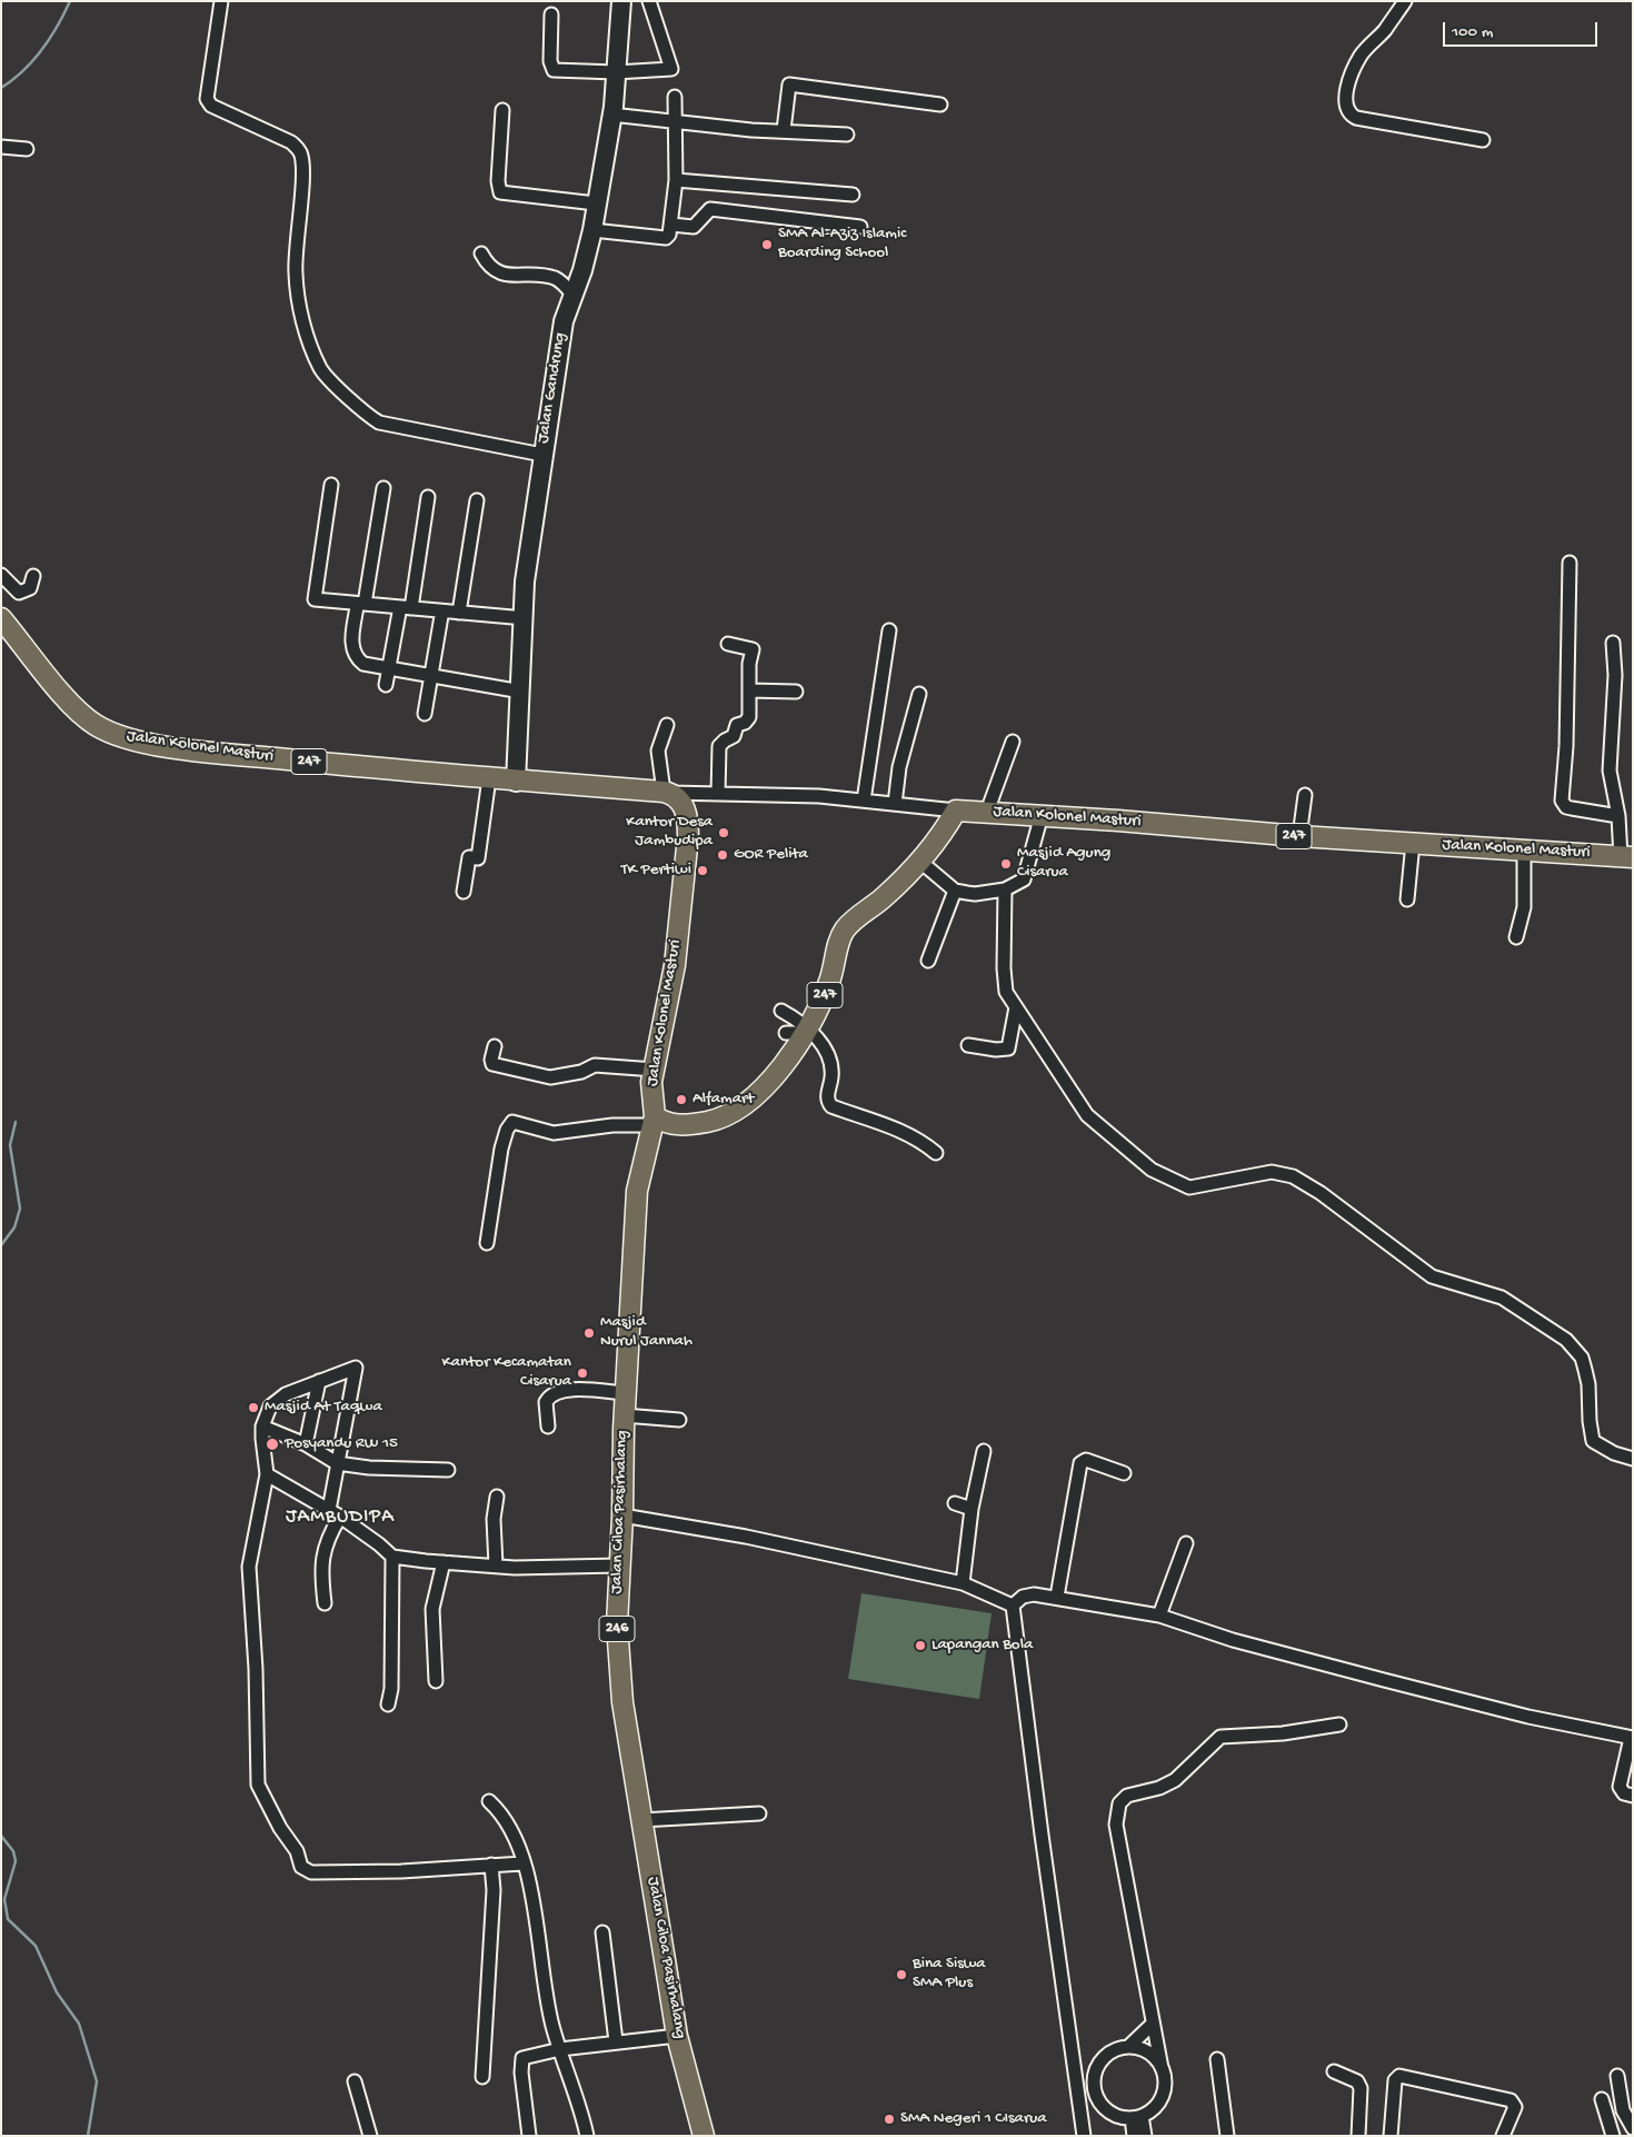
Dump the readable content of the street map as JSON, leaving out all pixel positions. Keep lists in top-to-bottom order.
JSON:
{
  "streets": {
    "main road": [
      "Jalan Kolonel Masturi",
      "247",
      "Jalan Ciloa Pasirhalang",
      "246"
    ],
    "street": ["Jalan Gandrung"]
  },
  "crossings": [
    ["Jalan Gandrung", "Jalan Kolonel Masturi"],
    ["Jalan Kolonel Masturi", "247"],
    ["Jalan Kolonel Masturi", "Jalan Ciloa Pasirhalang"],
    ["247", "Jalan Ciloa Pasirhalang"]
  ],
  "districts": ["JAMBUDIPA"],
  "places": [
    "SMA Al-Aziz Islamic Boarding School",
    "Kantor Desa Jambudipa",
    "GOR Pelita",
    "Masjid Agung Cisarua",
    "TK Pertiwi",
    "Alfamart",
    "Masjid Nurul Jannah",
    "Kantor Kecamatan Cisarua",
    "Masjid At Taqwa",
    "Posyandu RW 15",
    "Lapangan Bola",
    "Bina Siswa SMA Plus",
    "SMA Negeri 1 CIsarua"
  ],
  "scale_bar": "100 m"
}
